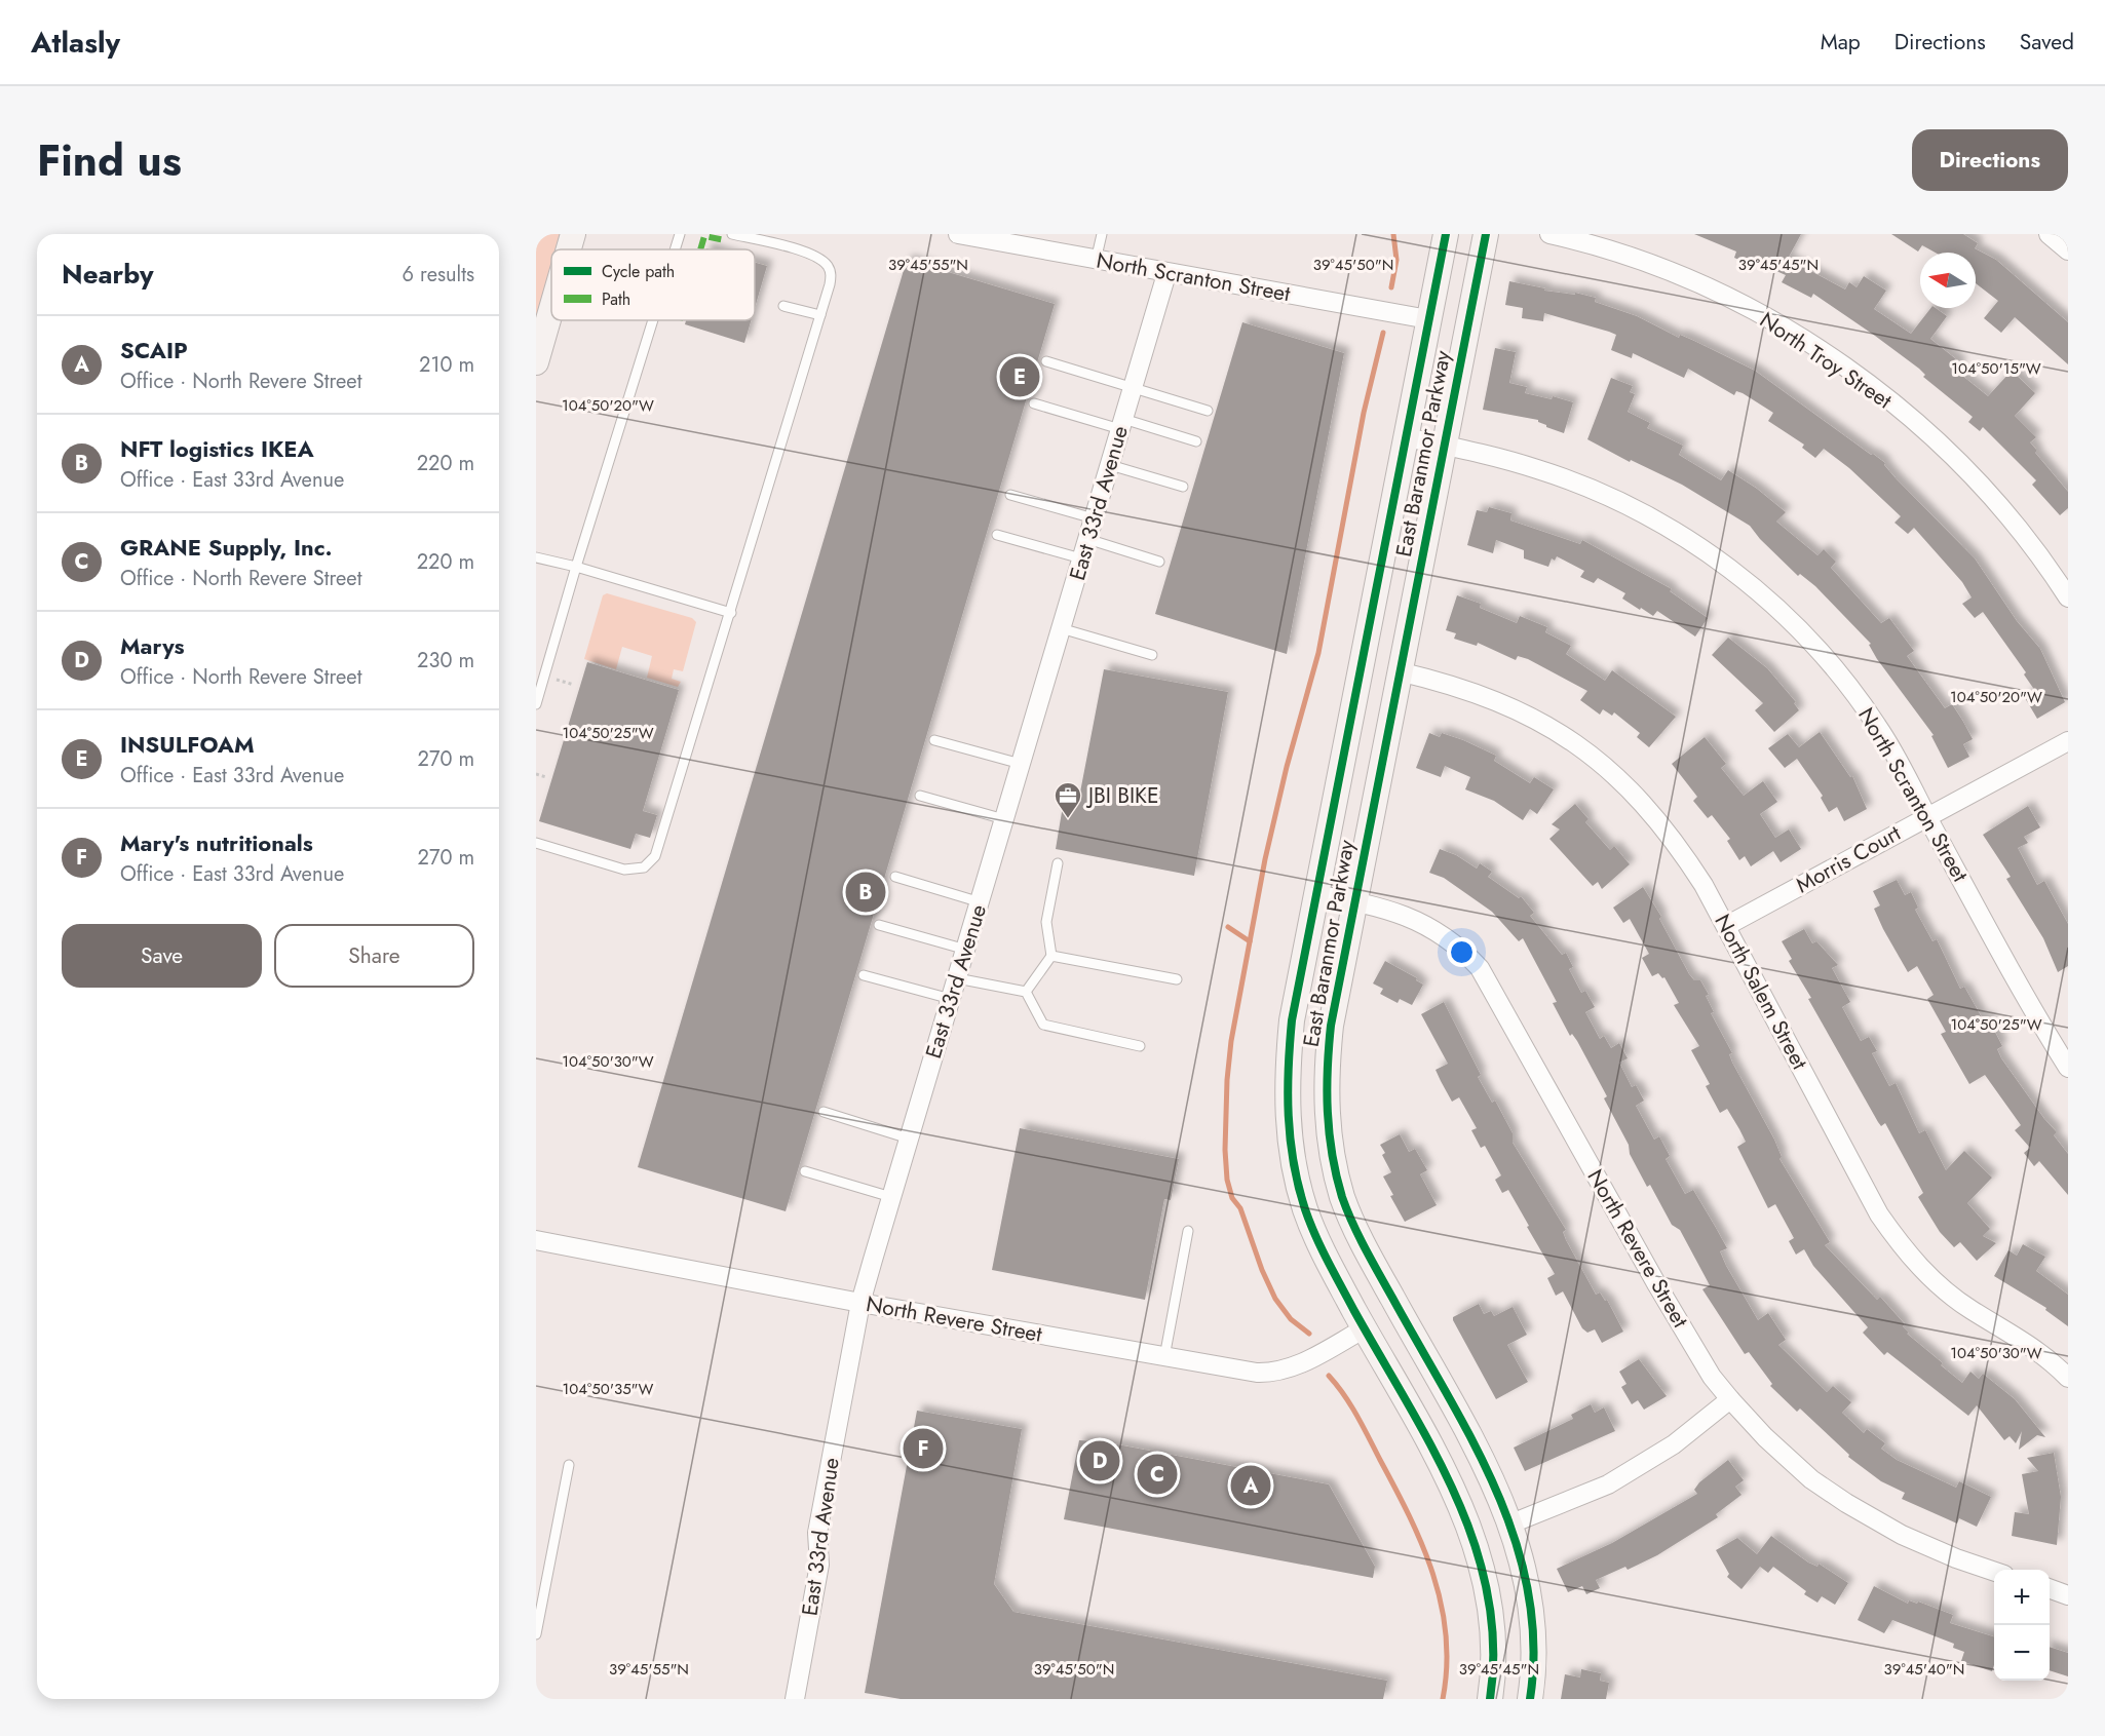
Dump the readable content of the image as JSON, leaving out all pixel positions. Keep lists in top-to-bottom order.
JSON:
{
  "streets": {
    "street": [
      "North Scranton Street",
      "North Troy Street",
      "East Baranmor Parkway",
      "East 33rd Avenue",
      "Morris Court",
      "North Salem Street",
      "North Revere Street"
    ]
  },
  "crossings": [
    ["North Scranton Street", "East Baranmor Parkway"],
    ["North Scranton Street", "East 33rd Avenue"],
    ["North Scranton Street", "Morris Court"],
    ["East Baranmor Parkway", "North Salem Street"],
    ["East Baranmor Parkway", "North Revere Street"],
    ["East 33rd Avenue", "North Revere Street"],
    ["Morris Court", "North Salem Street"]
  ],
  "places": {
    "office": ["JBI BIKE"]
  },
  "legend": ["Cycle path", "Path"],
  "north": "left",
  "page": {
    "header": "Atlasly",
    "nav": ["Map", "Directions", "Saved"],
    "title": "Find us",
    "buttons": [
      "Directions",
      ["Save", "Share"]
    ],
    "heading": ["Nearby", "6 results"],
    "list": [
      {
        "mark": "A",
        "name": "SCAIP",
        "note": "Office · North Revere Street",
        "value": "210 m"
      },
      {
        "mark": "B",
        "name": "NFT logistics IKEA",
        "note": "Office · East 33rd Avenue",
        "value": "220 m"
      },
      {
        "mark": "C",
        "name": "GRANE Supply, Inc.",
        "note": "Office · North Revere Street",
        "value": "220 m"
      },
      {
        "mark": "D",
        "name": "Marys",
        "note": "Office · North Revere Street",
        "value": "230 m"
      },
      {
        "mark": "E",
        "name": "INSULFOAM",
        "note": "Office · East 33rd Avenue",
        "value": "270 m"
      },
      {
        "mark": "F",
        "name": "Mary's nutritionals",
        "note": "Office · East 33rd Avenue",
        "value": "270 m"
      }
    ],
    "pins": [
      "E",
      "B",
      "F",
      "D",
      "C",
      "A"
    ],
    "map_buttons": ["+", "−"]
  },
  "coordinates": [
    "39°45'55\"N",
    "39°45'50\"N",
    "39°45'45\"N",
    "104°50'15\"W",
    "104°50'20\"W",
    "104°50'25\"W",
    "104°50'30\"W",
    "104°50'35\"W",
    "39°45'40\"N"
  ]
}
